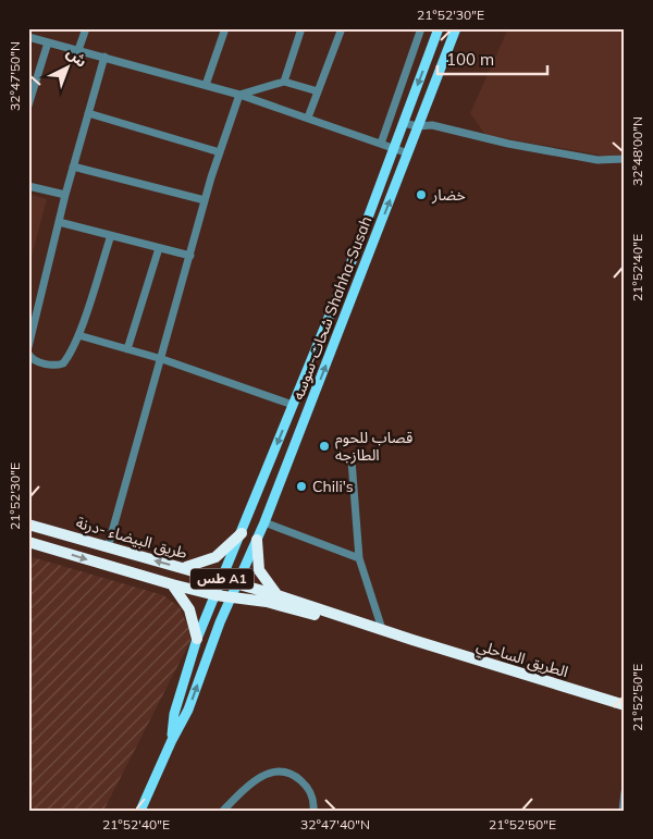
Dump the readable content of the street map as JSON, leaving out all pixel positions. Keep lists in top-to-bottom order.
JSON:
{
  "streets": {
    "highway": ["طريق البيضاء -درنة", "طس A1", "الطريق الساحلي"],
    "main road": ["شحات-سوسه Shahha-Susah"]
  },
  "crossings": [
    ["شحات-سوسه Shahha-Susah", "طريق البيضاء -درنة"],
    ["شحات-سوسه Shahha-Susah", "طس A1"],
    ["طريق البيضاء -درنة", "الطريق الساحلي"]
  ],
  "places": ["خضار", "قصاب للحوم الطازجه", "Chili's"],
  "scale_bar": "100 m",
  "north": "top right",
  "coordinates": [
    "21°52'30\"E",
    "32°47'50\"N",
    "32°48'00\"N",
    "21°52'40\"E",
    "21°52'50\"E",
    "32°47'40\"N"
  ]
}
